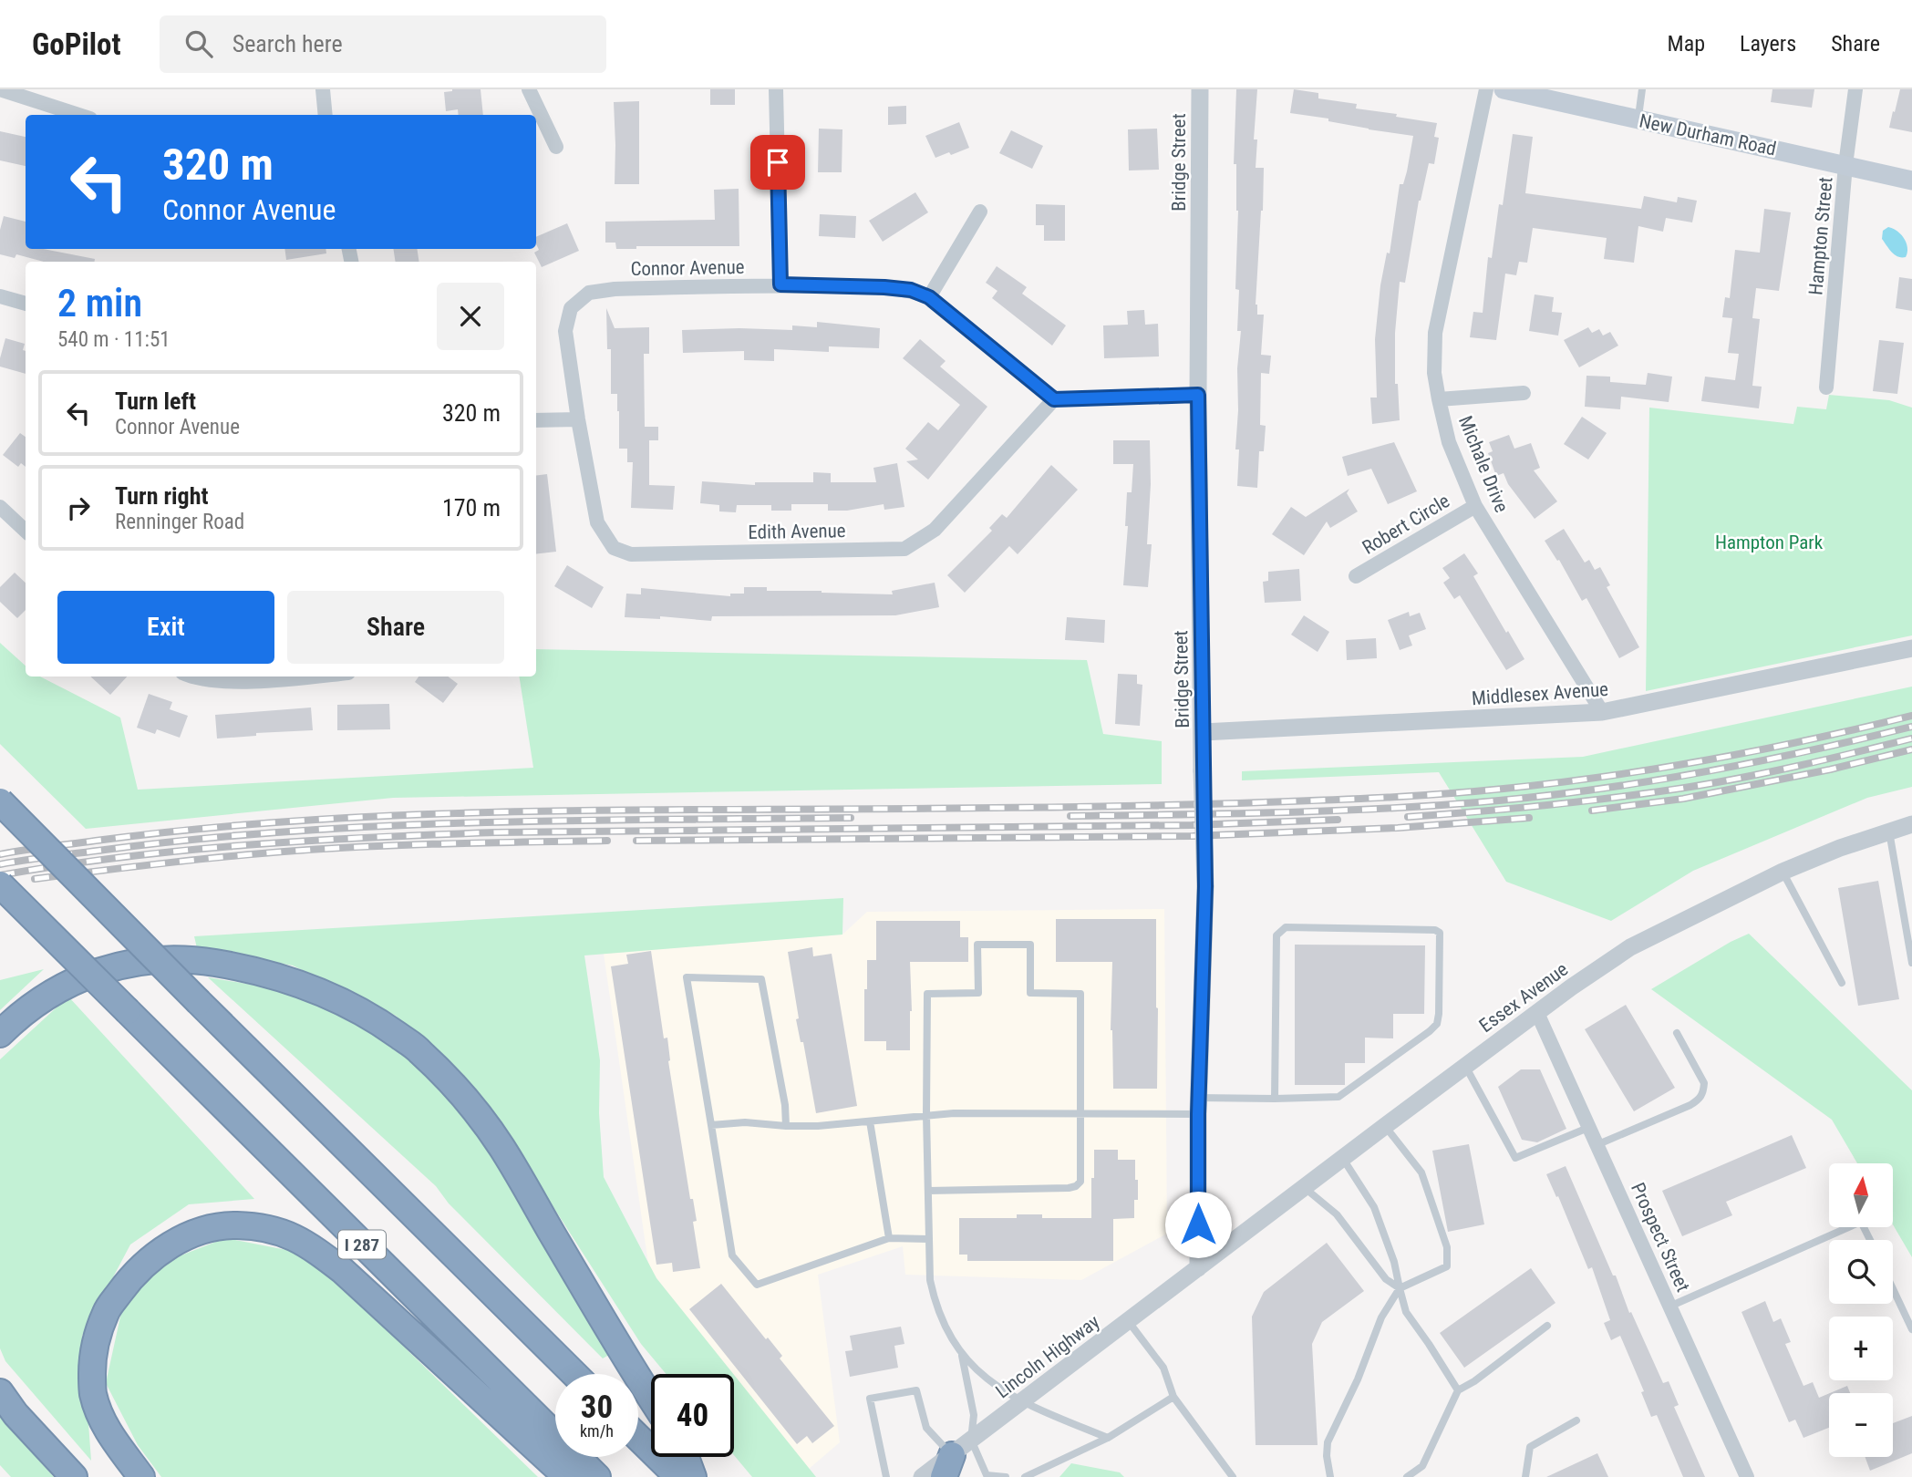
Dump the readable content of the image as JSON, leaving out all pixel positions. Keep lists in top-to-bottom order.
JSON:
{
  "streets": {
    "highway": ["I 287"],
    "main road": ["New Durham Road"],
    "street": [
      "Bridge Street",
      "Hampton Street",
      "Connor Avenue",
      "Michale Drive",
      "Robert Circle",
      "Edith Avenue",
      "Middlesex Avenue",
      "Essex Avenue",
      "Prospect Street",
      "Lincoln Highway"
    ]
  },
  "crossings": [
    ["New Durham Road", "Hampton Street"],
    ["Bridge Street", "Middlesex Avenue"],
    ["Bridge Street", "Essex Avenue"],
    ["Bridge Street", "Lincoln Highway"],
    ["Connor Avenue", "Edith Avenue"],
    ["Michale Drive", "Robert Circle"],
    ["Michale Drive", "Middlesex Avenue"],
    ["Essex Avenue", "Prospect Street"],
    ["Essex Avenue", "Lincoln Highway"]
  ],
  "parks": ["Hampton Park"],
  "north": "top",
  "page": {
    "header": "GoPilot",
    "search": "Search here",
    "nav": ["Map", "Layers", "Share"],
    "turn": ["320 m", "Connor Avenue"],
    "heading": ["2 min", "540 m · 11:51"],
    "list": [
      {
        "name": "Turn left",
        "note": "Connor Avenue",
        "value": "320 m"
      },
      {
        "name": "Turn right",
        "note": "Renninger Road",
        "value": "170 m"
      }
    ],
    "buttons": ["Exit", "Share"],
    "map_buttons": ["+", "−"],
    "speed": "30 km/h",
    "limit": "40"
  }
}
